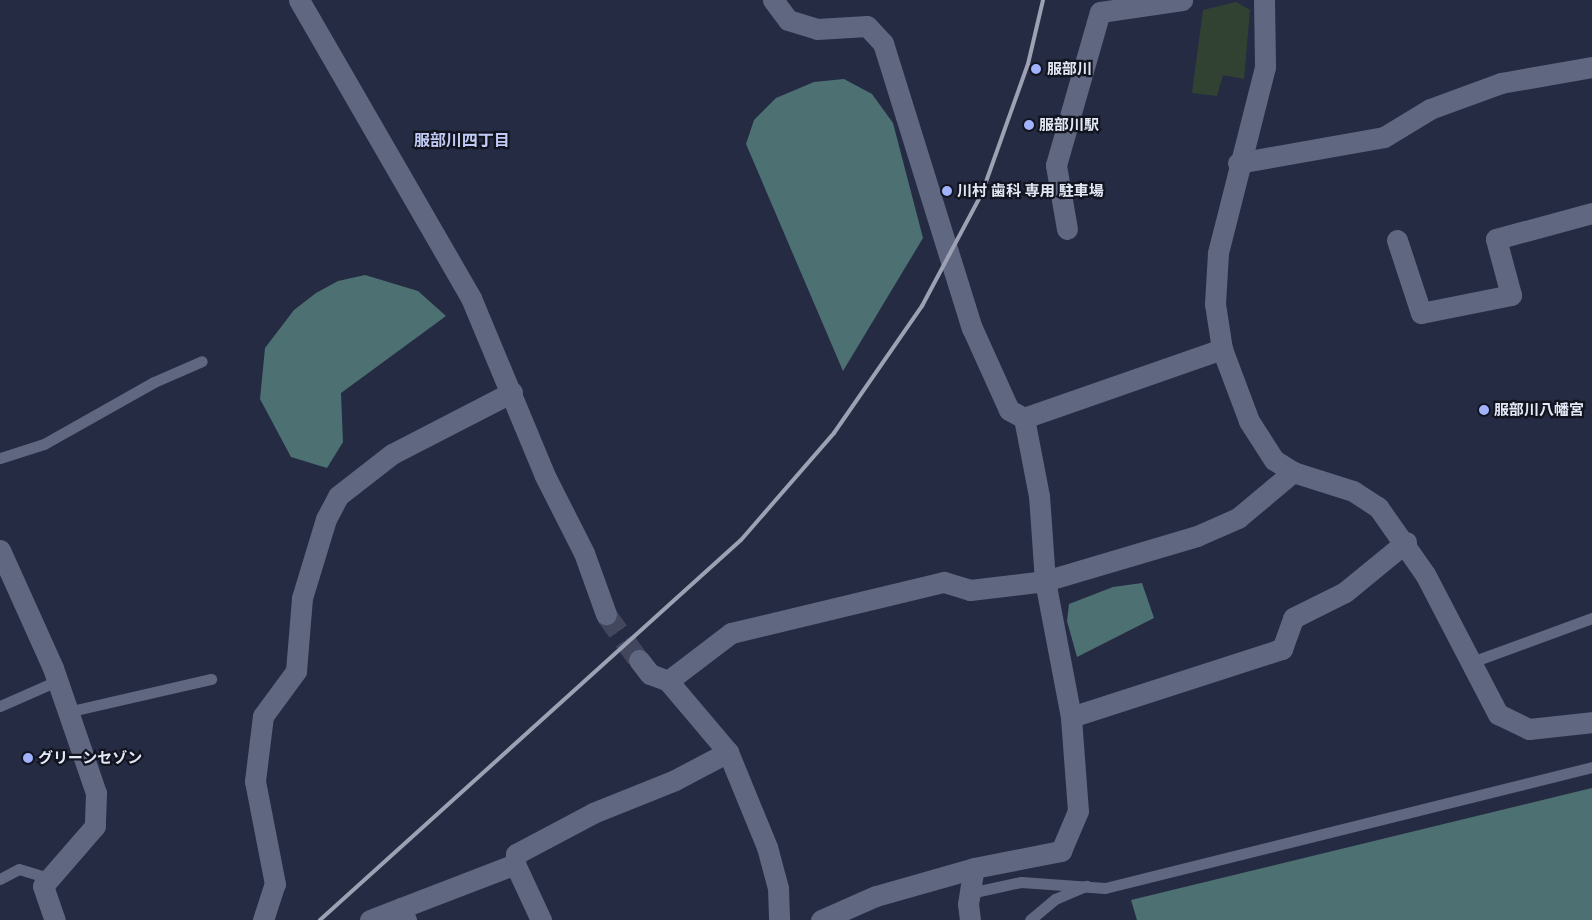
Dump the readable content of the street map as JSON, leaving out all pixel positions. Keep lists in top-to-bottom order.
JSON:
{
  "districts": ["服部川四丁目"],
  "places": [
    "服部川",
    "服部川駅",
    "川村 歯科 専用 駐車場",
    "服部川八幡宮",
    "グリーンセゾン"
  ]
}
